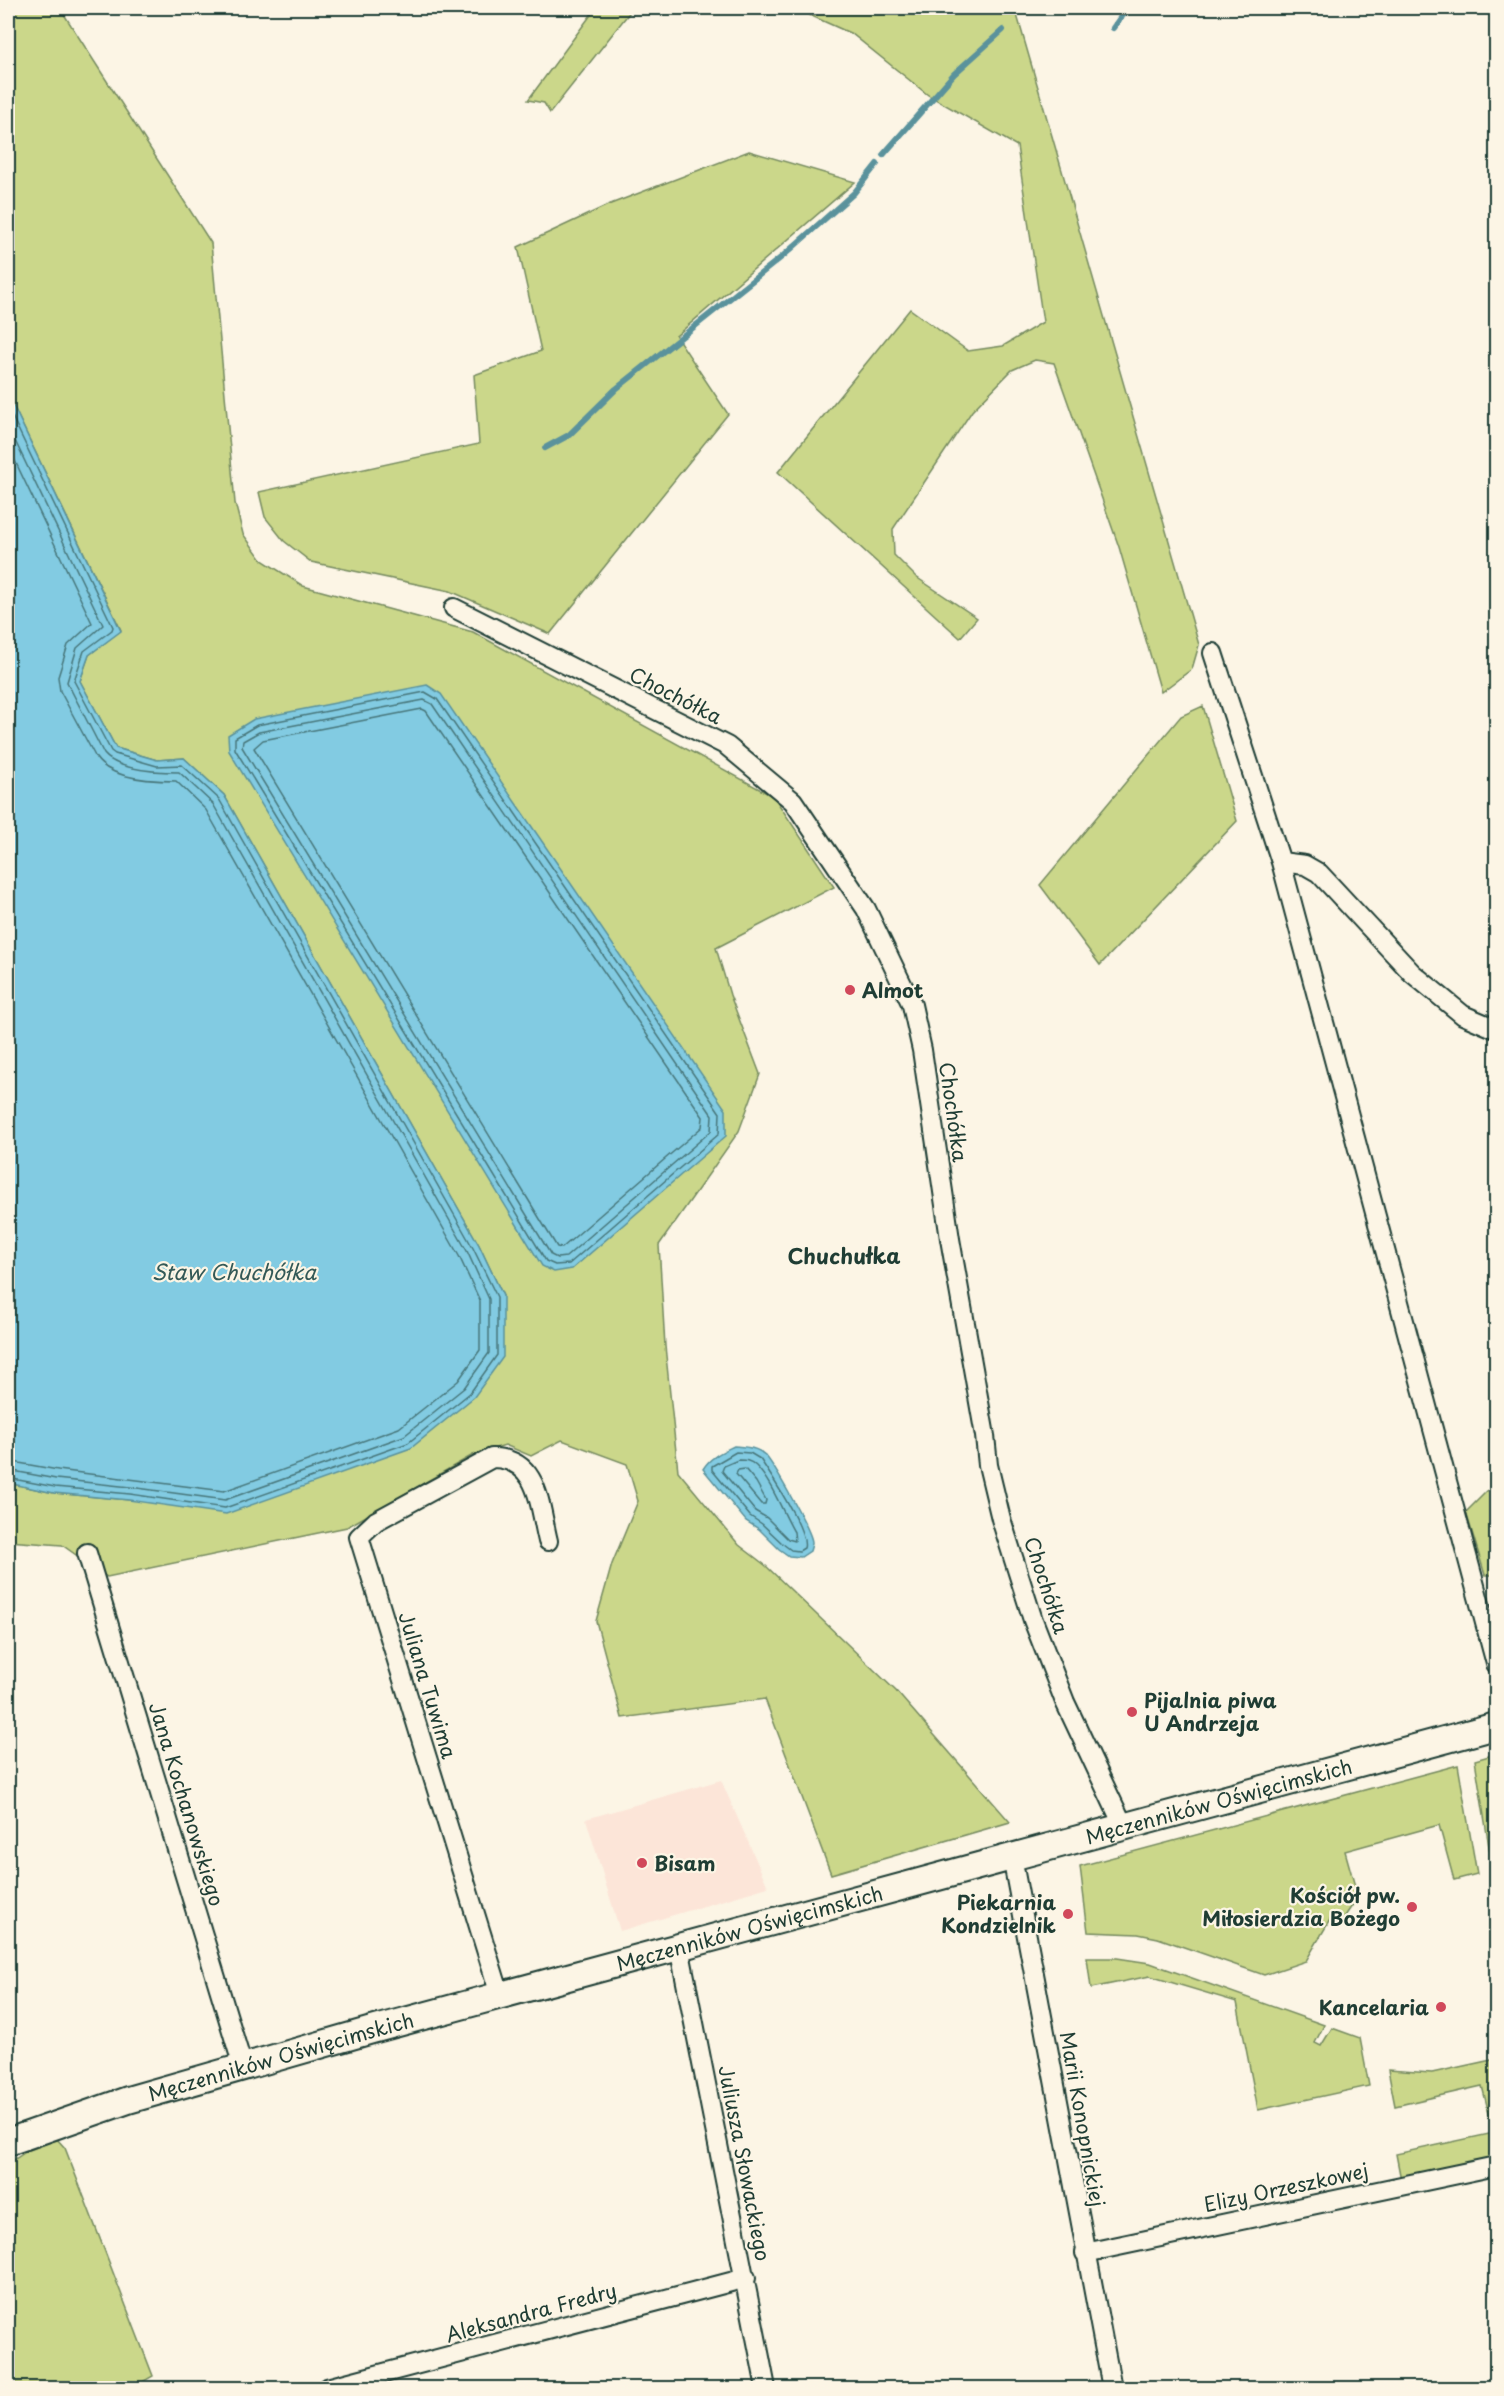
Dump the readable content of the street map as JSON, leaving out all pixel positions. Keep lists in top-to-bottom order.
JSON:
{
  "streets": {
    "main road": ["Męczenników Oświęcimskich"],
    "street": [
      "Chochółka",
      "Juliana Tuwima",
      "Jana Kochanowskiego",
      "Marii Konopnickiej",
      "Juliusza Słowackiego",
      "Elizy Orzeszkowej",
      "Aleksandra Fredry"
    ]
  },
  "crossings": [
    ["Chochółka", "Męczenników Oświęcimskich"],
    ["Juliana Tuwima", "Męczenników Oświęcimskich"],
    ["Męczenników Oświęcimskich", "Jana Kochanowskiego"],
    ["Męczenników Oświęcimskich", "Marii Konopnickiej"],
    ["Męczenników Oświęcimskich", "Juliusza Słowackiego"],
    ["Marii Konopnickiej", "Elizy Orzeszkowej"],
    ["Juliusza Słowackiego", "Aleksandra Fredry"]
  ],
  "districts": ["Chuchułka"],
  "water": ["Staw Chuchółka"],
  "places": [
    "Almot",
    "Pijalnia piwa U Andrzeja",
    "Bisam",
    "Kościół pw. Miłosierdzia Bożego",
    "Piekarnia Kondzielnik",
    "Kancelaria"
  ]
}
